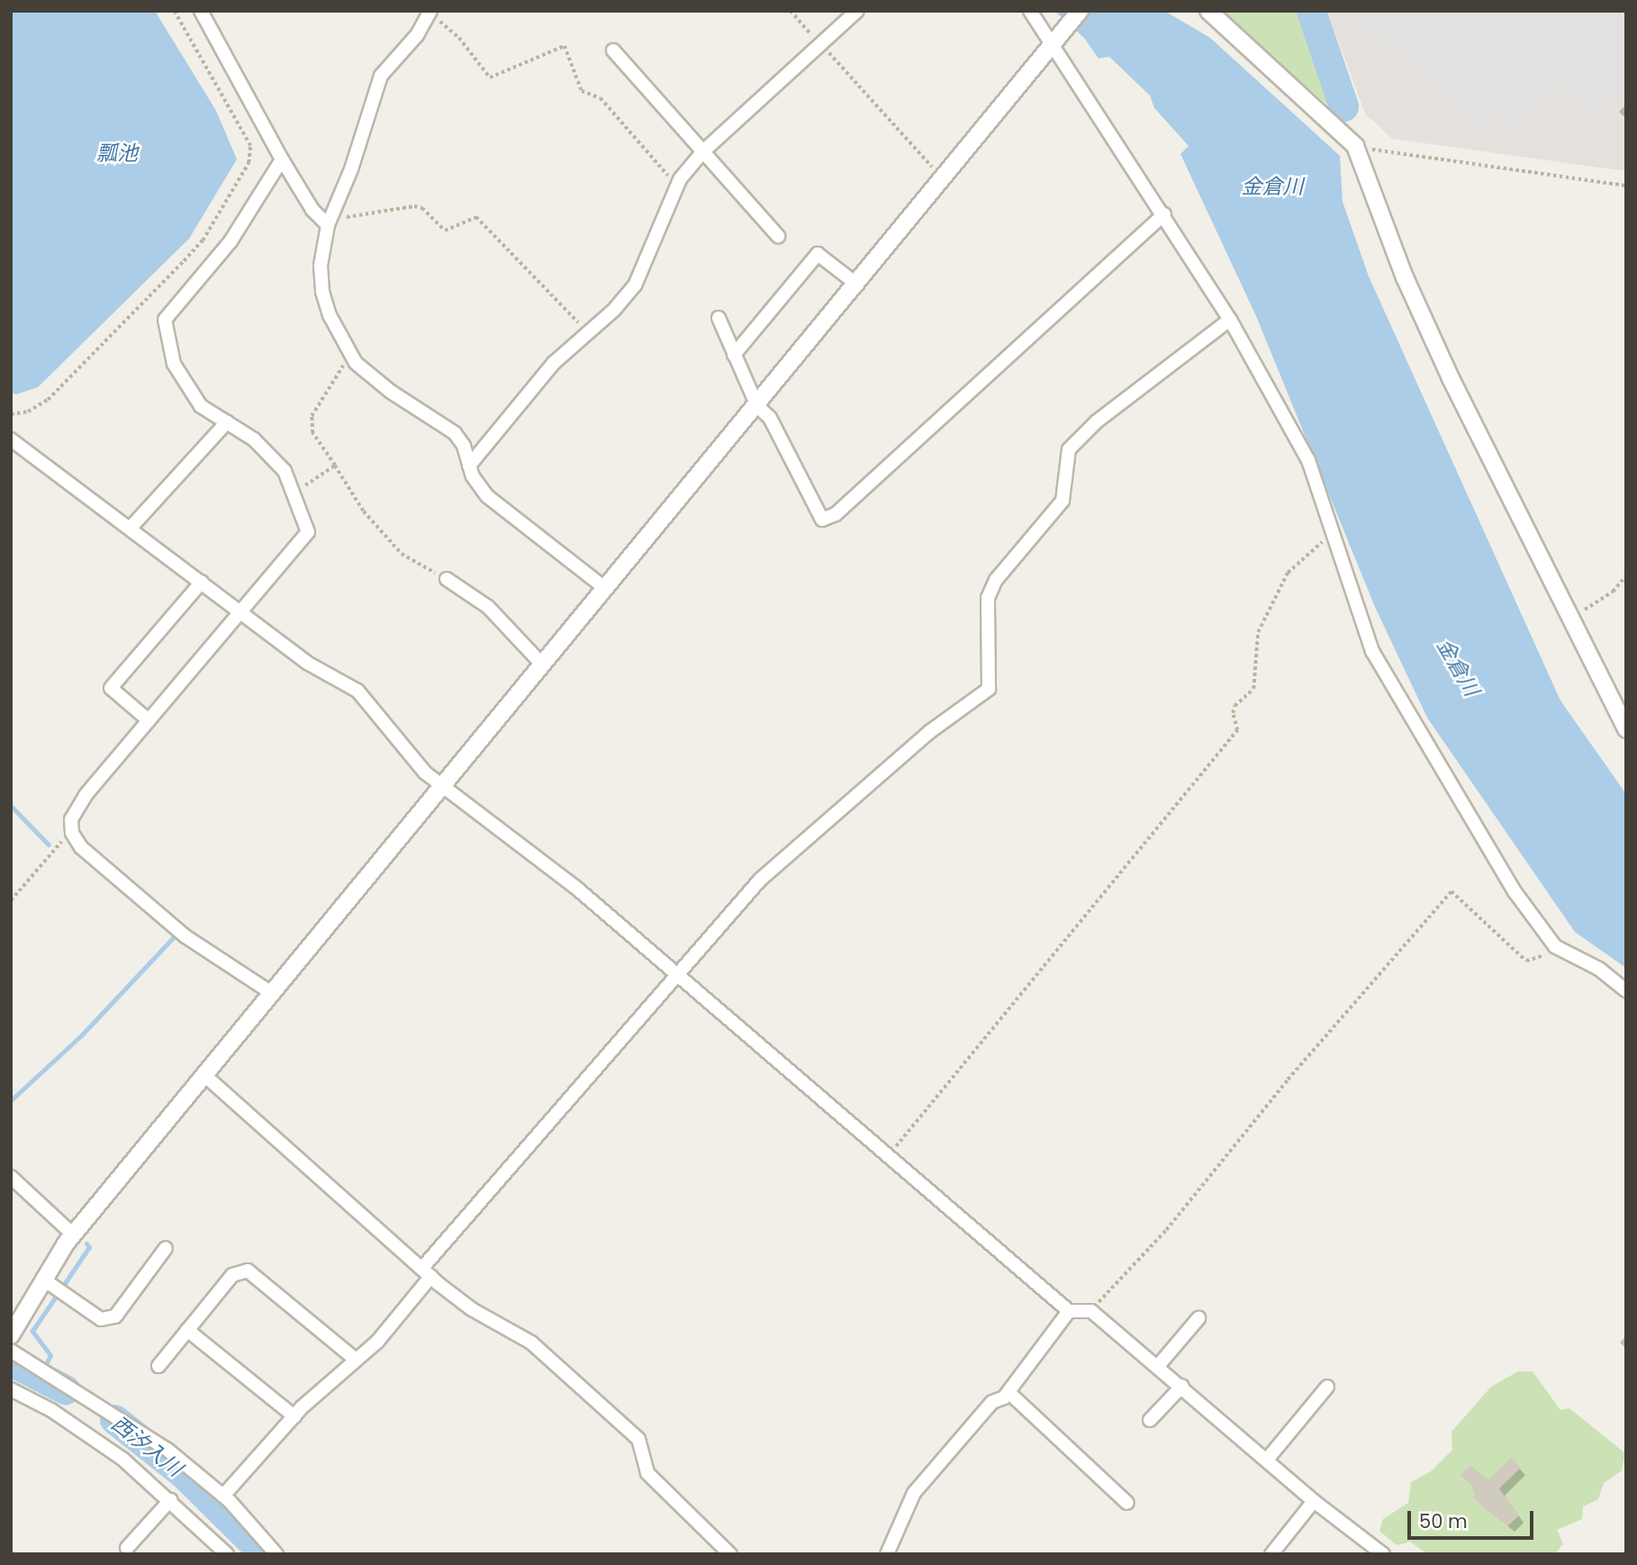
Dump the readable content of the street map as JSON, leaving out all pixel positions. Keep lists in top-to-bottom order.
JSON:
{
  "water": ["瓢池", "金倉川", "西汐入川"],
  "scale_bar": "50 m"
}
